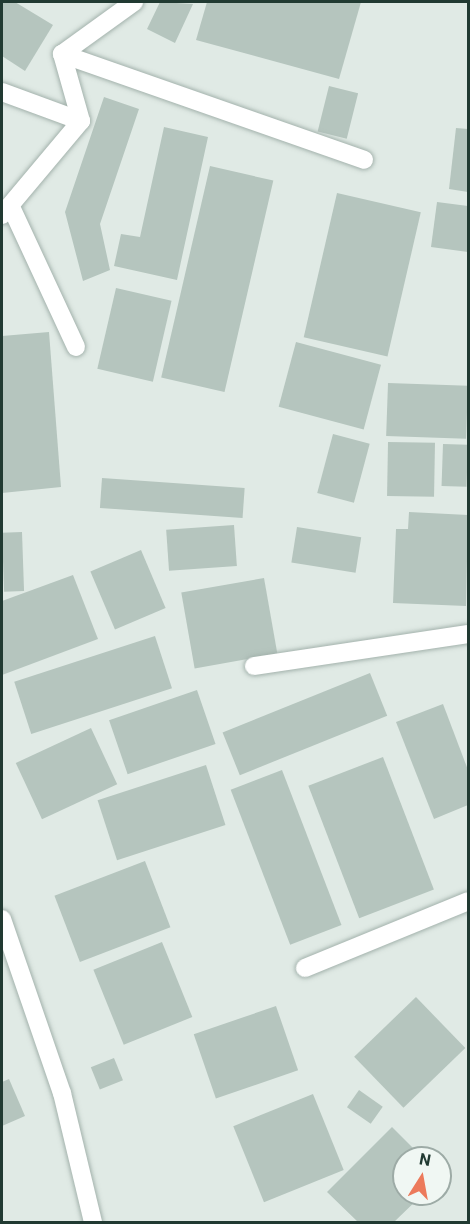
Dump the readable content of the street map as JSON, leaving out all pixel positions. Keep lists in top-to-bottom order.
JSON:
{
  "north": "top"
}
